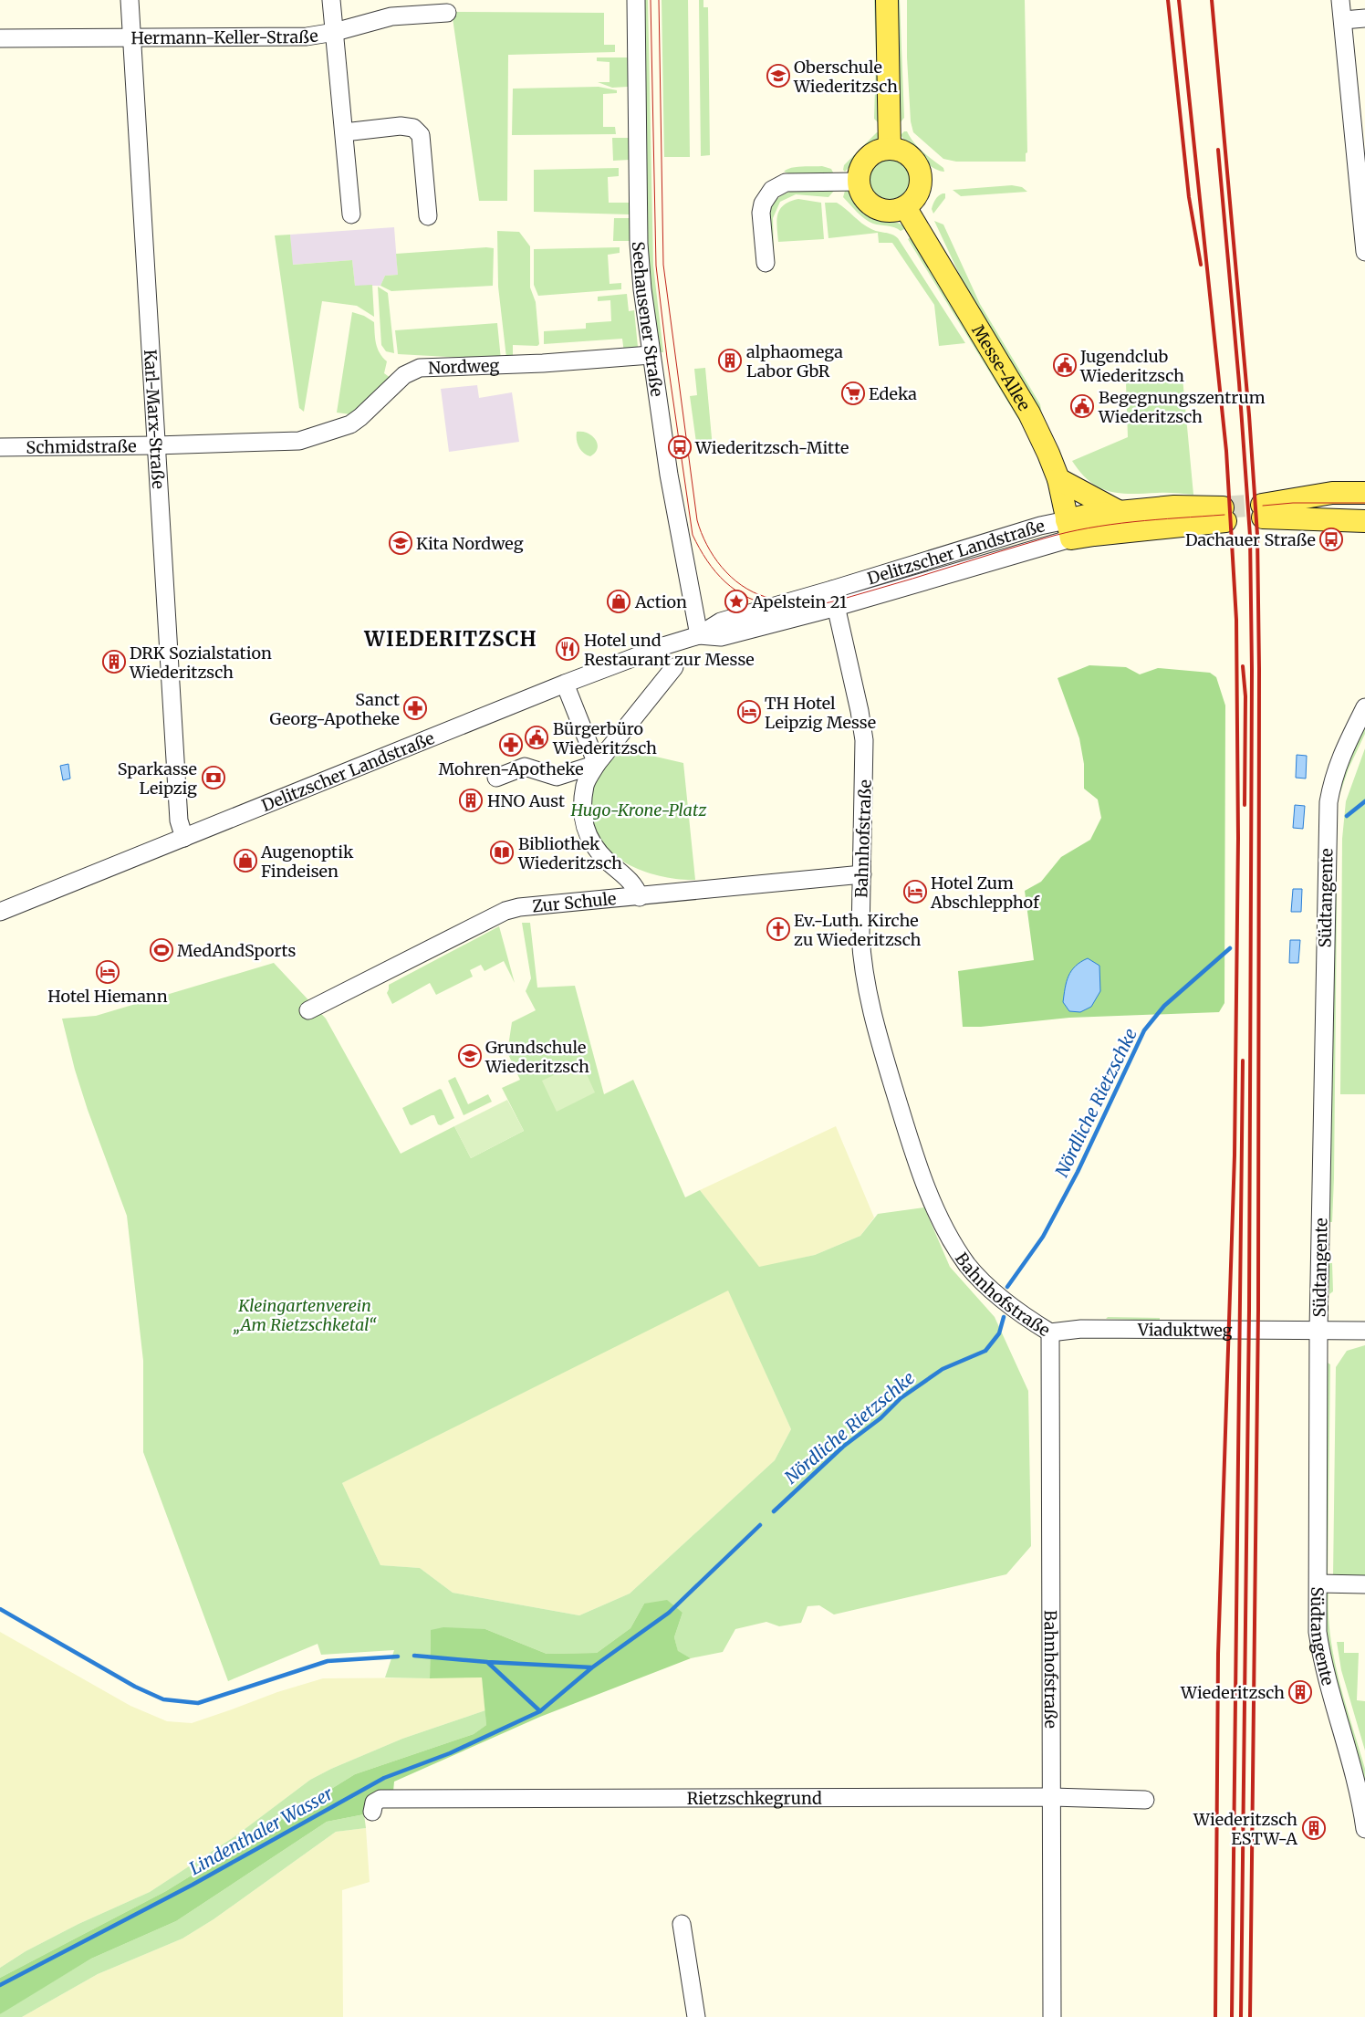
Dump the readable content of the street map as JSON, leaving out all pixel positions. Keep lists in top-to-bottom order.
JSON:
{
  "streets": {
    "main road": ["Messe-Allee", "Delitzscher Landstraße"],
    "street": [
      "Hermann-Keller-Straße",
      "Seehausener Straße",
      "Nordweg",
      "Karl-Marx-Straße",
      "Schmidstraße",
      "Bahnhofstraße",
      "Südtangente",
      "Zur Schule",
      "Viaduktweg",
      "Rietzschkegrund"
    ]
  },
  "crossings": [
    ["Hermann-Keller-Straße", "Karl-Marx-Straße"],
    ["Seehausener Straße", "Nordweg"],
    ["Seehausener Straße", "Delitzscher Landstraße"],
    ["Nordweg", "Schmidstraße"],
    ["Messe-Allee", "Delitzscher Landstraße"],
    ["Karl-Marx-Straße", "Schmidstraße"],
    ["Karl-Marx-Straße", "Delitzscher Landstraße"],
    ["Delitzscher Landstraße", "Bahnhofstraße"],
    ["Bahnhofstraße", "Zur Schule"],
    ["Bahnhofstraße", "Viaduktweg"],
    ["Bahnhofstraße", "Rietzschkegrund"],
    ["Südtangente", "Viaduktweg"]
  ],
  "districts": ["WIEDERITZSCH"],
  "water": ["Nördliche Rietzschke", "Lindenthaler Wasser"],
  "parks": ["Hugo-Krone-Platz", "Kleingartenverein „Am Rietzschketal“"],
  "places": {
    "school or university": ["Oberschule Wiederitzsch", "Kita Nordweg", "Grundschule Wiederitzsch"],
    "building": [
      "alphaomega Labor GbR",
      "DRK Sozialstation Wiederitzsch",
      "HNO Aust",
      "Wiederitzsch",
      "Wiederitzsch ESTW-A"
    ],
    "public building": ["Jugendclub Wiederitzsch", "Begegnungszentrum Wiederitzsch", "Bürgerbüro Wiederitzsch"],
    "supermarket": ["Edeka"],
    "bus stop": ["Wiederitzsch-Mitte", "Dachauer Straße"],
    "shop": ["Action", "Augenoptik Findeisen"],
    "place": ["Apelstein 21"],
    "restaurant": ["Hotel und Restaurant zur Messe"],
    "pharmacy": ["Sanct Georg-Apotheke", "Mohren-Apotheke"],
    "hotel": ["TH Hotel Leipzig Messe", "Hotel Zum Abschlepphof", "Hotel Hiemann"],
    "bank": ["Sparkasse Leipzig"],
    "library": ["Bibliothek Wiederitzsch"],
    "church": ["Ev.-Luth. Kirche zu Wiederitzsch"],
    "sports": ["MedAndSports"]
  }
}
